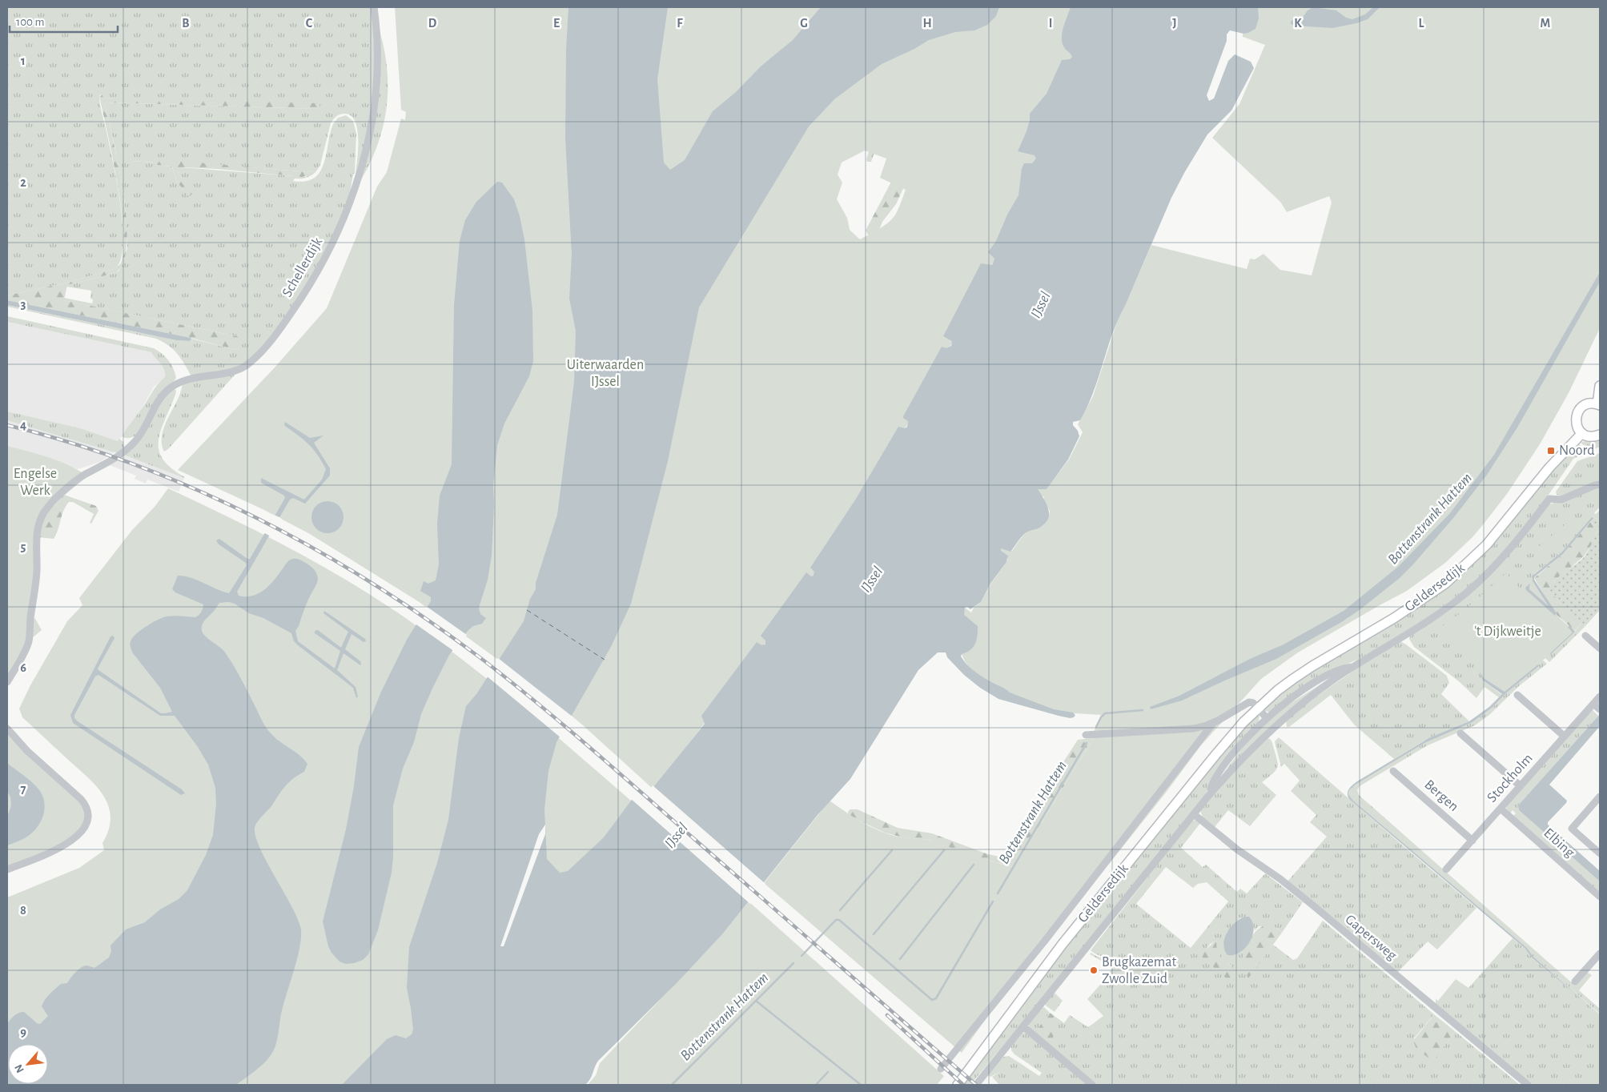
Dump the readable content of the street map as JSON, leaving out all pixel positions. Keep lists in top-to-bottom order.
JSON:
{
  "streets": {
    "main road": ["Geldersedijk"],
    "street": [
      "Schellerdijk",
      "Stockholm",
      "Bergen",
      "Elbing",
      "Gapersweg"
    ]
  },
  "crossings": [
    ["Geldersedijk", "Gapersweg"],
    ["Stockholm", "Bergen"],
    ["Stockholm", "Elbing"]
  ],
  "water": ["IJssel", "Bottenstrank Hattem"],
  "parks": ["Uiterwaarden IJssel", "Engelse Werk", "'t Dijkweitje"],
  "places": {
    "transit": ["Noord"],
    "other": ["Brugkazemat Zwolle Zuid"]
  },
  "scale_bar": "100 m",
  "north": "bottom left",
  "grid": {
    "columns": [
      "B",
      "C",
      "D",
      "E",
      "F",
      "G",
      "H",
      "I",
      "J",
      "K",
      "L",
      "M"
    ],
    "rows": [
      "1",
      "2",
      "3",
      "4",
      "5",
      "6",
      "7",
      "8",
      "9"
    ]
  }
}
